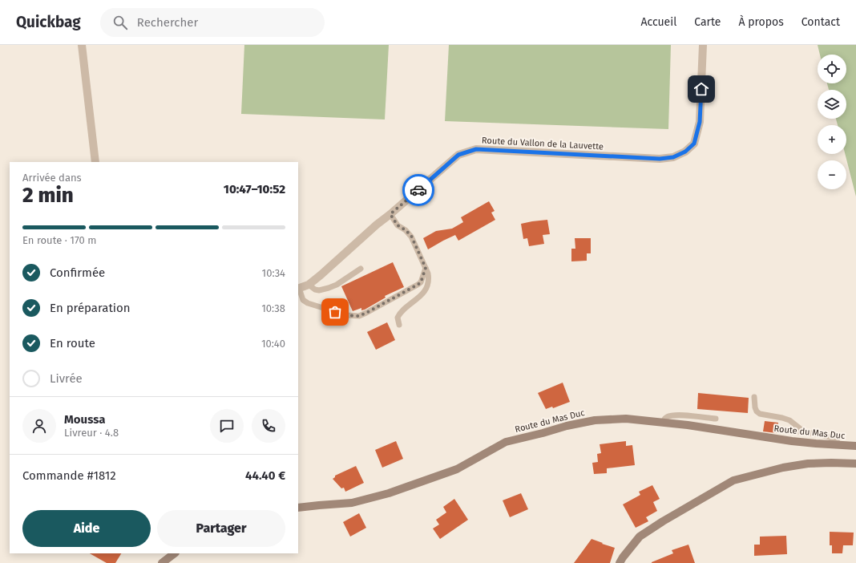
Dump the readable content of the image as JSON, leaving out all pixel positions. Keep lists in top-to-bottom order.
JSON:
{
  "streets": {
    "street": ["Route du Vallon de la Lauvette", "Route du Mas Duc"]
  },
  "page": {
    "header": "Quickbag",
    "search": "Rechercher",
    "nav": [
      "Accueil",
      "Carte",
      "À propos",
      "Contact"
    ],
    "map_buttons": ["+", "−"],
    "heading": ["2 min", "Arrivée dans", "10:47–10:52"],
    "panel": [
      "Moussa",
      "Livreur · 4.8",
      "Commande #1812",
      "44.40 €"
    ],
    "bar": "En route · 170 m",
    "list": [
      ["Confirmée", "10:34"],
      ["En préparation", "10:38"],
      ["En route", "10:40"],
      "Livrée"
    ],
    "buttons": ["Aide", "Partager"]
  }
}
